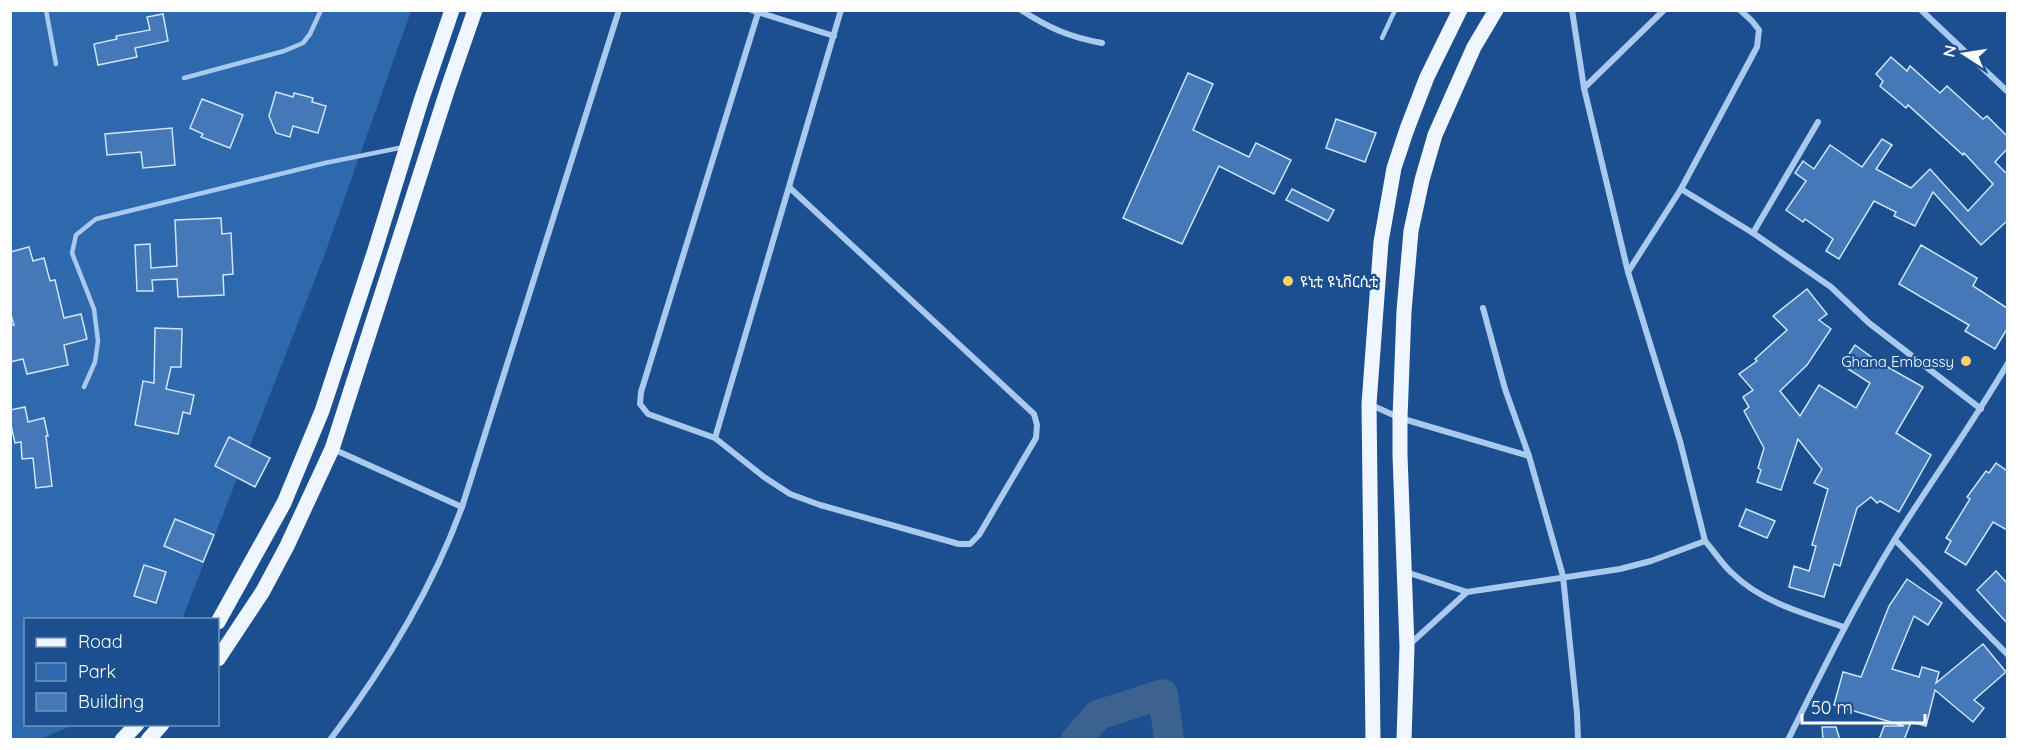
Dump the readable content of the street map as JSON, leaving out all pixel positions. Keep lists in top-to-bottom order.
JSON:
{
  "places": ["ዩኒቲ ዩኒቨርሲቲ", "Ghana Embassy"],
  "legend": ["Road", "Park", "Building"],
  "scale_bar": "50 m",
  "north": "left"
}
